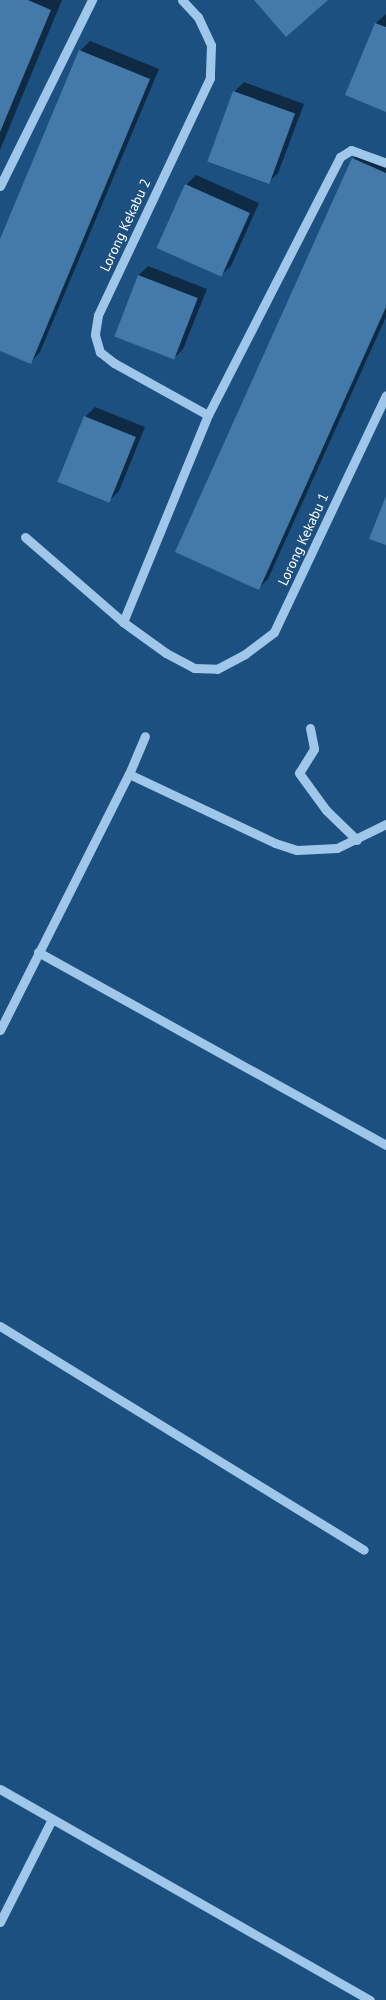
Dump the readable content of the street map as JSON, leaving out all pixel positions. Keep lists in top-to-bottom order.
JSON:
{
  "streets": {
    "street": ["Lorong Kekabu 2", "Lorong Kekabu 1"]
  }
}
